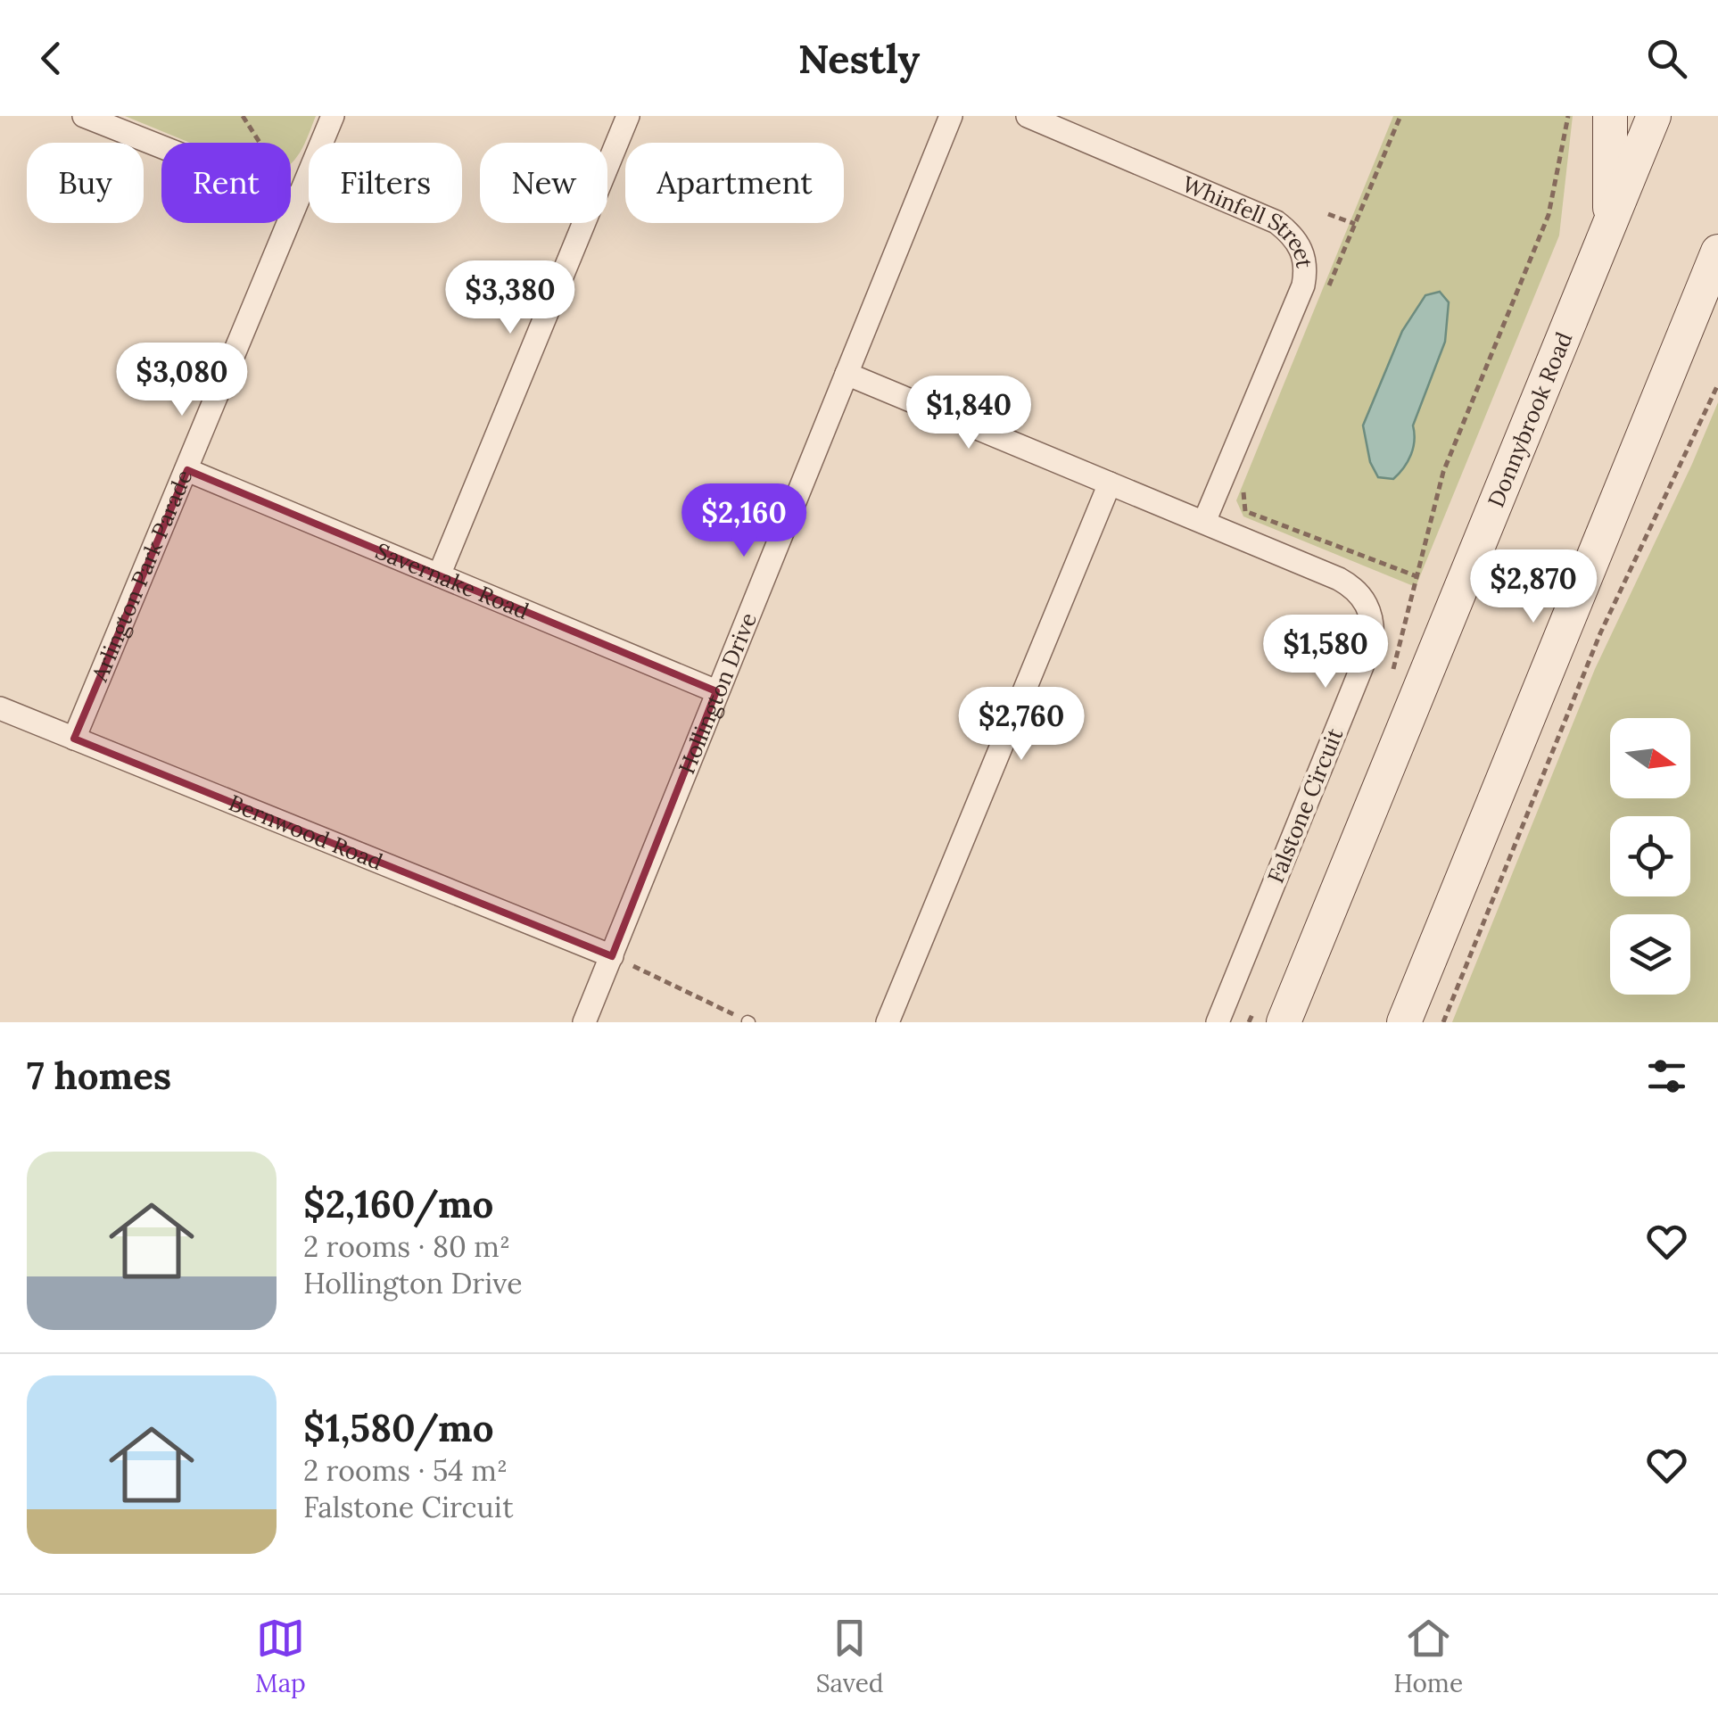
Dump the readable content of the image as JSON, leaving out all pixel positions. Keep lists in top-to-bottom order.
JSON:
{
  "streets": {
    "main road": ["Donnybrook Road"],
    "street": [
      "Whinfell Street",
      "Arlington Park Parade",
      "Savernake Road",
      "Hollington Drive",
      "Falstone Circuit",
      "Bernwood Road"
    ]
  },
  "crossings": [
    ["Whinfell Street", "Falstone Circuit"],
    ["Arlington Park Parade", "Savernake Road"],
    ["Arlington Park Parade", "Bernwood Road"],
    ["Savernake Road", "Hollington Drive"],
    ["Hollington Drive", "Falstone Circuit"],
    ["Hollington Drive", "Bernwood Road"]
  ],
  "north": "right",
  "page": {
    "header": "Nestly",
    "chip": [
      "Buy",
      "Rent",
      "Filters",
      "New",
      "Apartment"
    ],
    "price": [
      "$3,380",
      "$3,080",
      "$1,840",
      "$2,160",
      "$2,870",
      "$1,580",
      "$2,760"
    ],
    "heading": "7 homes",
    "list": [
      {
        "name": "$2,160/mo",
        "note": "2 rooms · 80 m² · Hollington Drive"
      },
      {
        "name": "$1,580/mo",
        "note": "2 rooms · 54 m² · Falstone Circuit"
      }
    ],
    "tabs": ["Map", "Saved", "Home"]
  }
}
